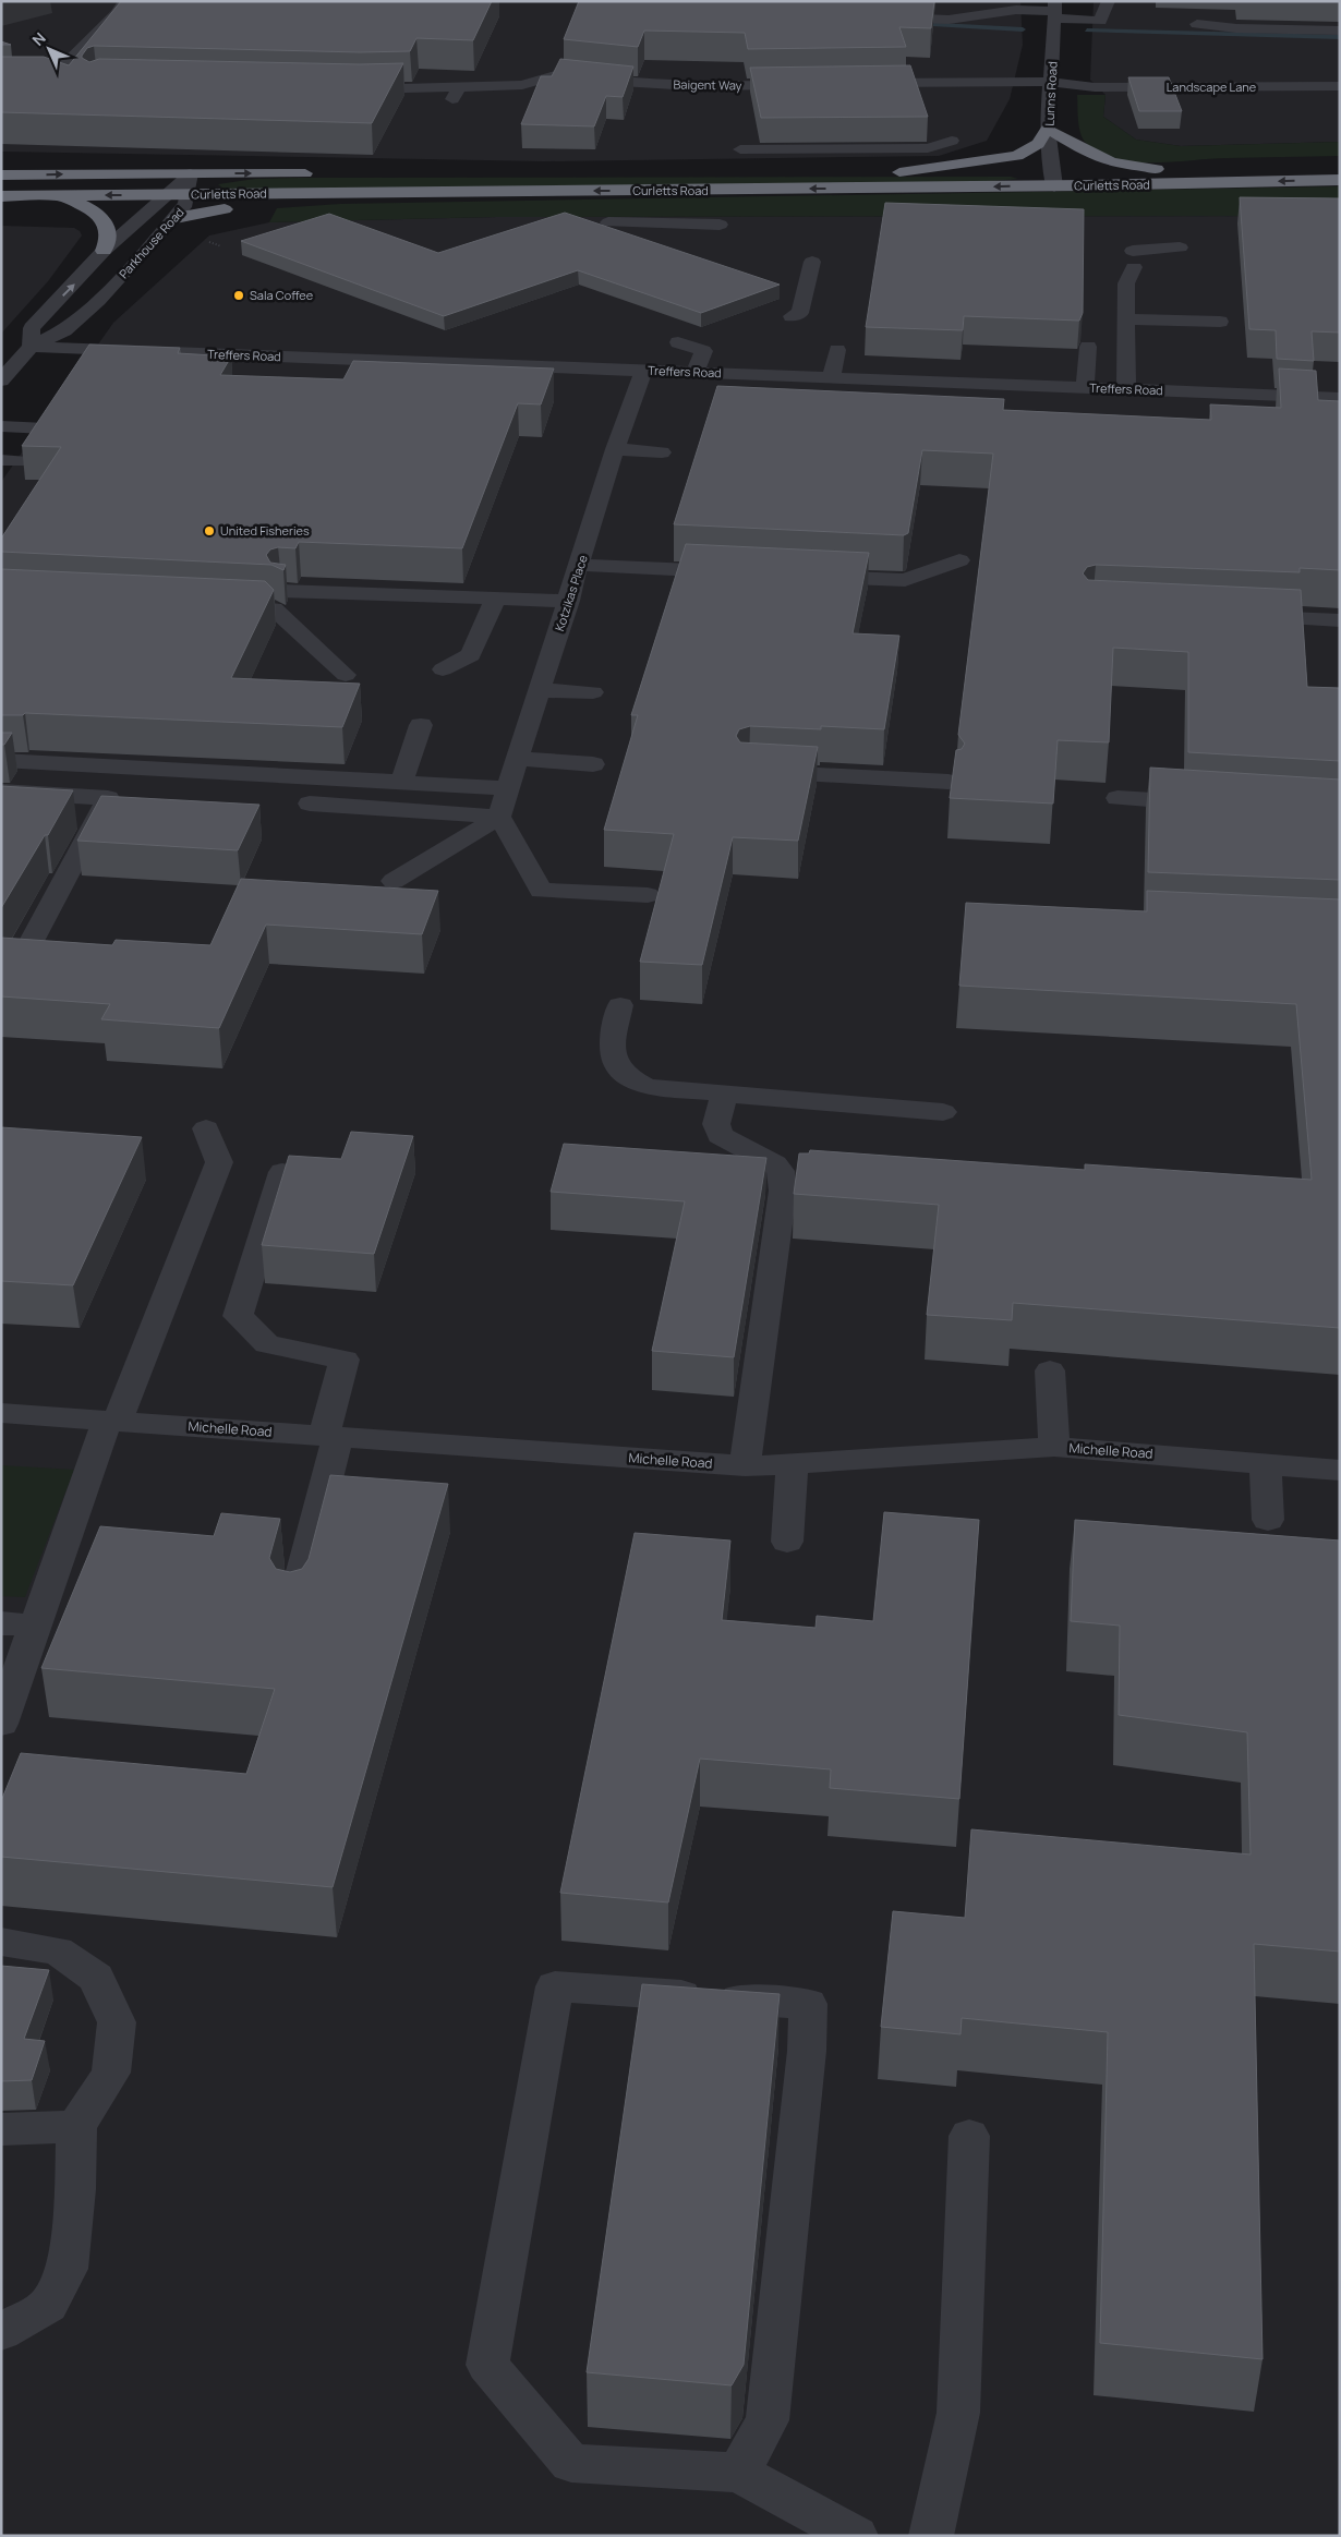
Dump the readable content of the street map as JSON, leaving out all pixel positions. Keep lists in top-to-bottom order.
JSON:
{
  "streets": {
    "highway": ["Curletts Road"],
    "street": [
      "Baigent Way",
      "Landscape Lane",
      "Lunns Road",
      "Parkhouse Road",
      "Treffers Road",
      "Kotzikas Place",
      "Michelle Road"
    ]
  },
  "crossings": [
    ["Landscape Lane", "Lunns Road"],
    ["Lunns Road", "Curletts Road"],
    ["Curletts Road", "Parkhouse Road"],
    ["Parkhouse Road", "Treffers Road"],
    ["Treffers Road", "Kotzikas Place"]
  ],
  "places": ["Sala Coffee", "United Fisheries"],
  "north": "top left"
}
